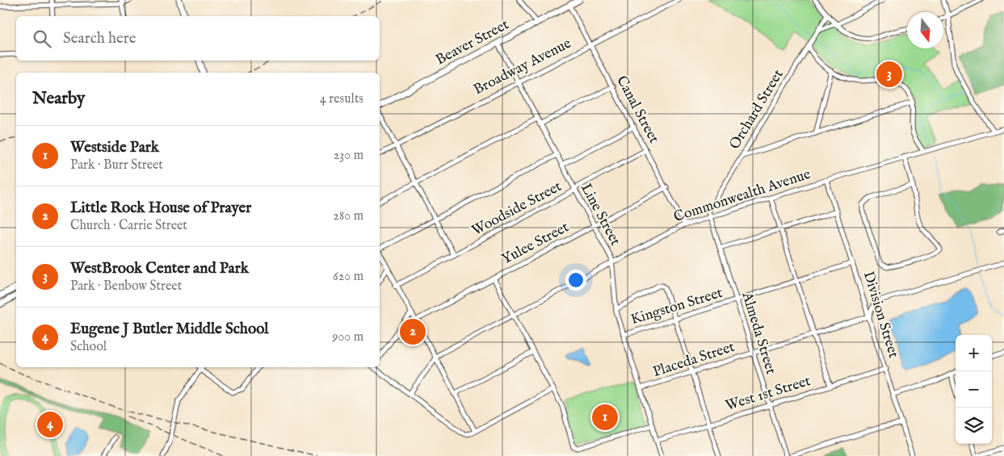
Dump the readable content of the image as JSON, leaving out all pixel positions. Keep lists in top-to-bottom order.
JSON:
{
  "streets": {
    "main road": ["Beaver Street"],
    "street": [
      "Broadway Avenue",
      "Canal Street",
      "Orchard Street",
      "Commonwealth Avenue",
      "Woodside Street",
      "Line Street",
      "Yulee Street",
      "Kingston Street",
      "Division Street",
      "Almeda Street",
      "Placeda Street",
      "West 1st Street"
    ]
  },
  "crossings": [
    ["Beaver Street", "Canal Street"],
    ["Beaver Street", "Line Street"],
    ["Broadway Avenue", "Canal Street"],
    ["Broadway Avenue", "Line Street"],
    ["Canal Street", "Commonwealth Avenue"],
    ["Canal Street", "Woodside Street"],
    ["Canal Street", "Yulee Street"],
    ["Orchard Street", "Commonwealth Avenue"],
    ["Orchard Street", "Almeda Street"],
    ["Commonwealth Avenue", "Line Street"],
    ["Commonwealth Avenue", "Division Street"],
    ["Commonwealth Avenue", "Almeda Street"],
    ["Woodside Street", "Line Street"],
    ["Line Street", "Yulee Street"],
    ["Line Street", "Kingston Street"],
    ["Line Street", "Placeda Street"],
    ["Line Street", "West 1st Street"],
    ["Kingston Street", "Division Street"],
    ["Kingston Street", "Almeda Street"],
    ["Division Street", "Placeda Street"],
    ["Division Street", "West 1st Street"],
    ["Almeda Street", "Placeda Street"],
    ["Almeda Street", "West 1st Street"]
  ],
  "north": "bottom",
  "page": {
    "search": "Search here",
    "pins": [
      "3",
      "2",
      "1",
      "4"
    ],
    "heading": ["Nearby", "4 results"],
    "list": [
      {
        "mark": "1",
        "name": "Westside Park",
        "note": "Park · Burr Street",
        "value": "230 m"
      },
      {
        "mark": "2",
        "name": "Little Rock House of Prayer",
        "note": "Church · Carrie Street",
        "value": "280 m"
      },
      {
        "mark": "3",
        "name": "WestBrook Center and Park",
        "note": "Park · Benbow Street",
        "value": "620 m"
      },
      {
        "mark": "4",
        "name": "Eugene J Butler Middle School",
        "note": "School",
        "value": "900 m"
      }
    ],
    "map_buttons": ["+", "−"]
  }
}
